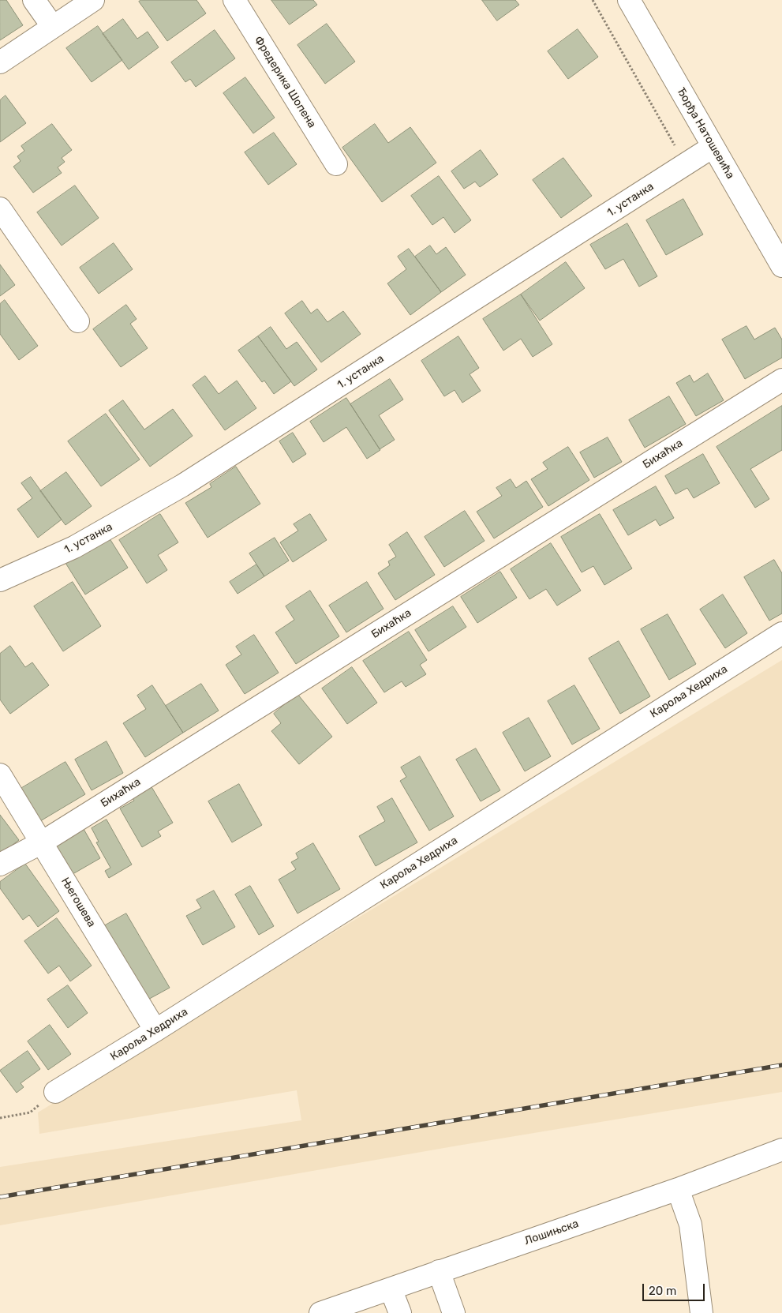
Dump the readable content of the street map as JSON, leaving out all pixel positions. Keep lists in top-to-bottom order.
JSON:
{
  "streets": {
    "street": [
      "Фредерика Шопена",
      "Ђорђа Натошевића",
      "1. устанка",
      "Бихаћка",
      "Кароља Хедриха",
      "Његошева",
      "Лошињска"
    ]
  },
  "crossings": [
    ["Ђорђа Натошевића", "1. устанка"],
    ["Бихаћка", "Његошева"],
    ["Кароља Хедриха", "Његошева"]
  ],
  "scale_bar": "20 m"
}
